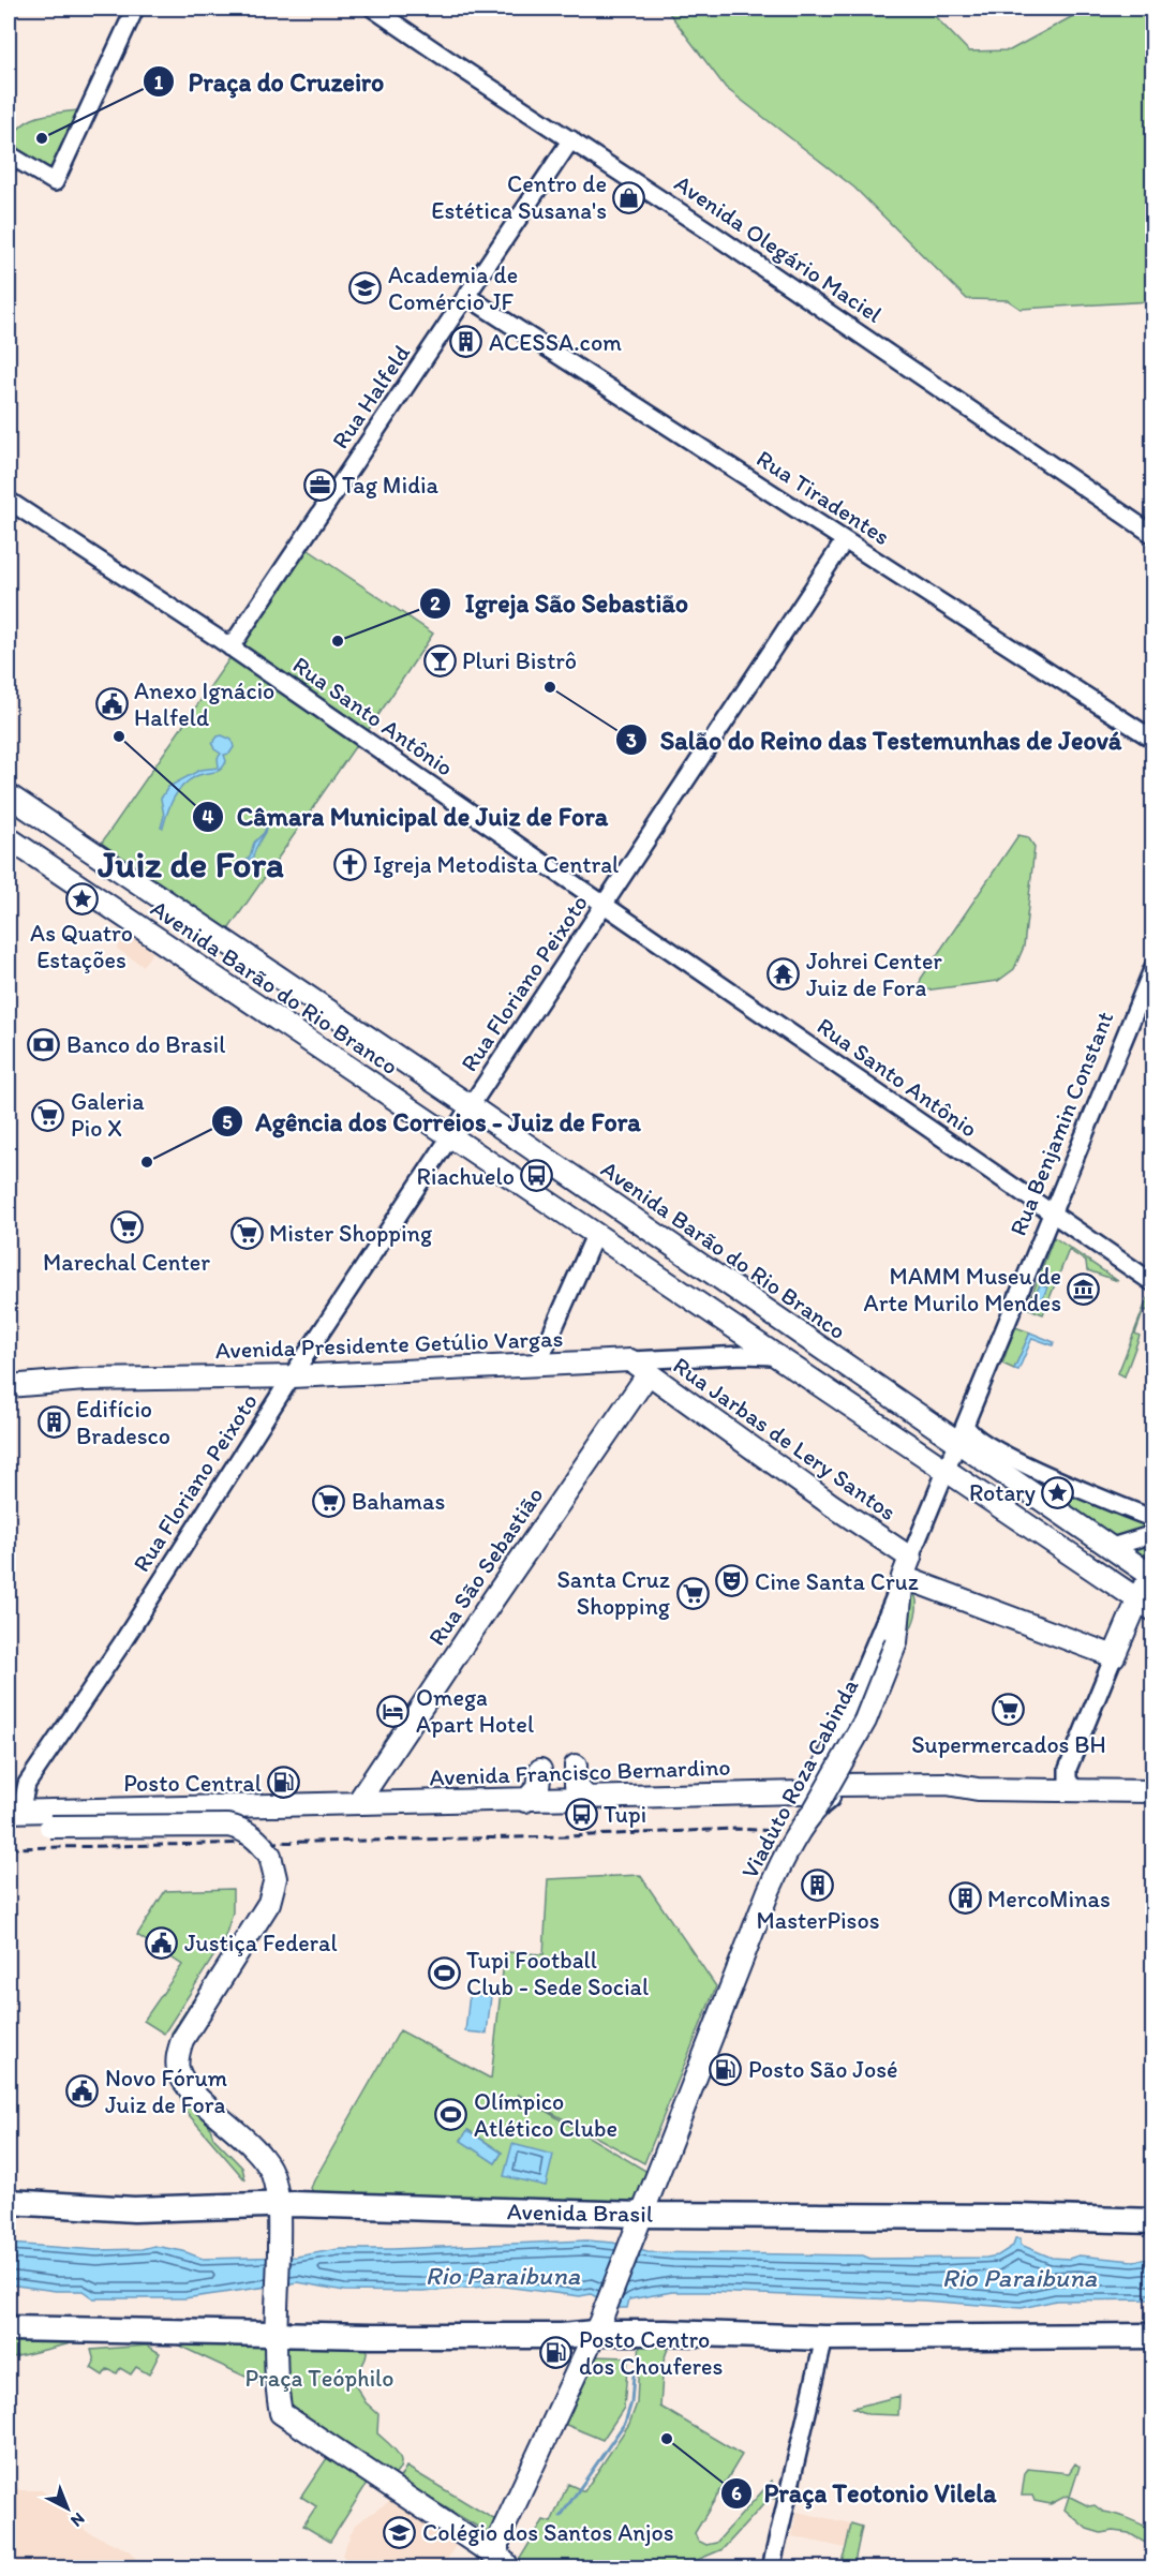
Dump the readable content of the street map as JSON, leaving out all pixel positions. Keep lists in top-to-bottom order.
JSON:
{
  "streets": {
    "highway": ["Avenida Brasil"],
    "main road": [
      "Avenida Barão do Rio Branco",
      "Avenida Presidente Getúlio Vargas",
      "Rua Jarbas de Lery Santos",
      "Rua São Sebastião",
      "Avenida Francisco Bernardino",
      "Viaduto Roza Cabinda"
    ],
    "street": [
      "Avenida Olegário Maciel",
      "Rua Halfeld",
      "Rua Tiradentes",
      "Rua Santo Antônio",
      "Rua Floriano Peixoto",
      "Rua Benjamin Constant"
    ]
  },
  "crossings": [
    ["Avenida Olegário Maciel", "Rua Halfeld"],
    ["Rua Halfeld", "Rua Tiradentes"],
    ["Rua Halfeld", "Rua Santo Antônio"],
    ["Rua Tiradentes", "Rua Floriano Peixoto"],
    ["Rua Santo Antônio", "Rua Floriano Peixoto"],
    ["Rua Santo Antônio", "Rua Benjamin Constant"],
    ["Rua Floriano Peixoto", "Avenida Barão do Rio Branco"],
    ["Rua Floriano Peixoto", "Avenida Presidente Getúlio Vargas"],
    ["Rua Floriano Peixoto", "Avenida Francisco Bernardino"],
    ["Avenida Barão do Rio Branco", "Rua Benjamin Constant"],
    ["Rua Benjamin Constant", "Rua Jarbas de Lery Santos"],
    ["Rua Benjamin Constant", "Avenida Francisco Bernardino"],
    ["Rua Benjamin Constant", "Viaduto Roza Cabinda"],
    ["Avenida Presidente Getúlio Vargas", "Rua Jarbas de Lery Santos"],
    ["Rua Jarbas de Lery Santos", "Rua São Sebastião"],
    ["Rua Jarbas de Lery Santos", "Viaduto Roza Cabinda"],
    ["Rua São Sebastião", "Avenida Francisco Bernardino"],
    ["Viaduto Roza Cabinda", "Avenida Brasil"]
  ],
  "districts": ["Juiz de Fora"],
  "water": ["Rio Paraibuna"],
  "parks": ["Praça Teóphilo"],
  "places": {
    "other": [
      "Praça do Cruzeiro",
      "Igreja São Sebastião",
      "Salão do Reino das Testemunhas de Jeová",
      "Câmara Municipal de Juiz de Fora",
      "Agência dos Correios - Juiz de Fora",
      "Praça Teotonio Vilela"
    ],
    "shop": ["Centro de Estética Susana's"],
    "school or university": ["Academia de Comércio JF", "Colégio dos Santos Anjos"],
    "building": [
      "ACESSA.com",
      "Edifício Bradesco",
      "MasterPisos",
      "MercoMinas"
    ],
    "office": ["Tag Midia"],
    "bar": ["Pluri Bistrô"],
    "public building": ["Anexo Ignácio Halfeld", "Justiça Federal", "Novo Fórum Juiz de Fora"],
    "church": ["Igreja Metodista Central"],
    "place": ["As Quatro Estações", "Rotary"],
    "temple": ["Johrei Center Juiz de Fora"],
    "bank": ["Banco do Brasil"],
    "supermarket": [
      "Galeria Pio X",
      "Marechal Center",
      "Mister Shopping",
      "Bahamas",
      "Santa Cruz Shopping",
      "Supermercados BH"
    ],
    "bus stop": ["Riachuelo", "Tupi"],
    "museum": ["MAMM Museu de Arte Murilo Mendes"],
    "theatre": ["Cine Santa Cruz"],
    "hotel": ["Omega Apart Hotel"],
    "fuel station": ["Posto Central", "Posto São José", "Posto Centro dos Chouferes"],
    "sports": ["Tupi Football Club - Sede Social", "Olímpico Atlético Clube"]
  },
  "north": "bottom right"
}
